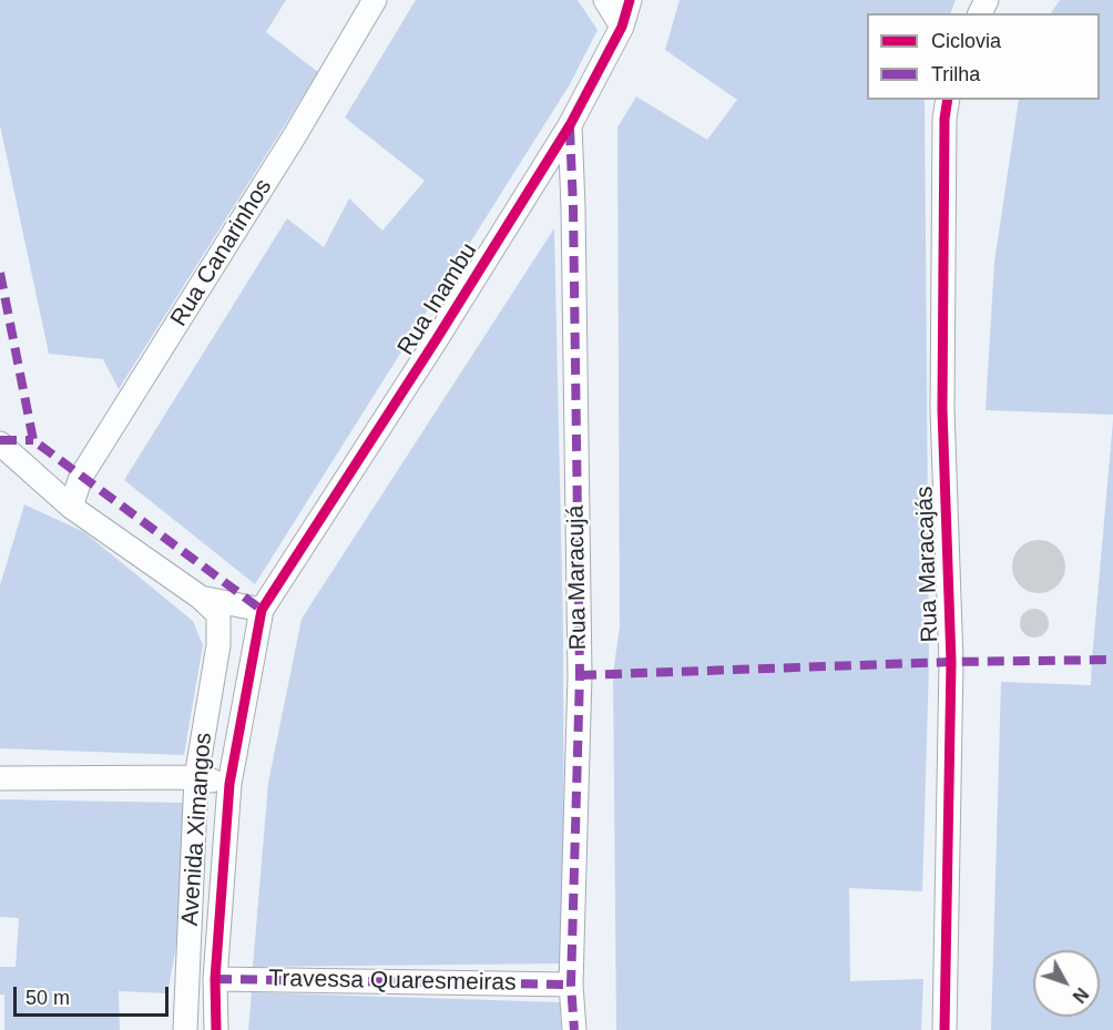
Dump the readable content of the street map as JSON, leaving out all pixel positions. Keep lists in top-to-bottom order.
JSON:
{
  "streets": {
    "street": [
      "Rua Canarinhos",
      "Rua Inambu",
      "Rua Maracajás",
      "Rua Maracujá",
      "Avenida Ximangos",
      "Travessa Quaresmeiras"
    ]
  },
  "crossings": [
    ["Rua Canarinhos", "Avenida Ximangos"],
    ["Rua Inambu", "Rua Maracujá"],
    ["Rua Inambu", "Avenida Ximangos"],
    ["Rua Maracujá", "Travessa Quaresmeiras"],
    ["Avenida Ximangos", "Travessa Quaresmeiras"]
  ],
  "legend": ["Ciclovia", "Trilha"],
  "scale_bar": "50 m",
  "north": "bottom right"
}
